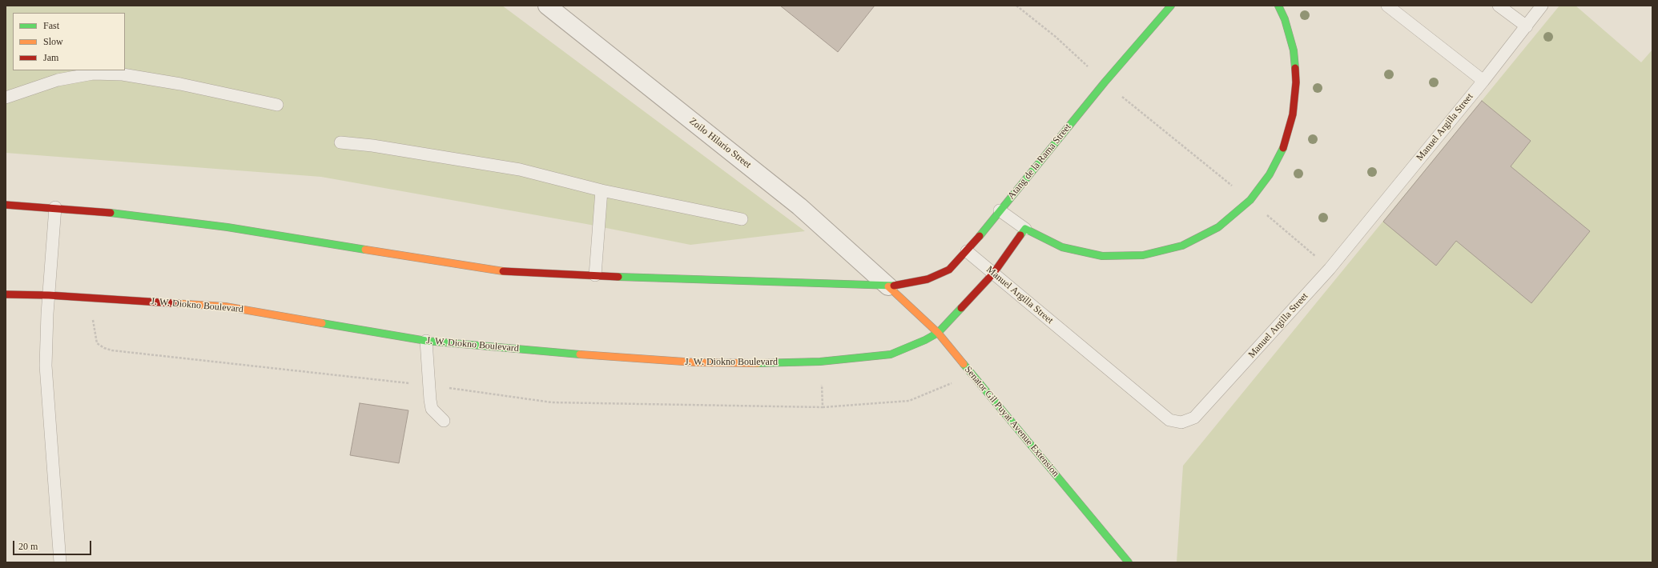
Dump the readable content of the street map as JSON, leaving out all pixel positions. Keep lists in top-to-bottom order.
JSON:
{
  "streets": {
    "street": [
      "Zoilo Hilario Street",
      "Atang de la Rama Street",
      "J. W. Diokno Boulevard",
      "Senator Gil Puyat Avenue Extension"
    ],
    "lane": ["Manuel Argilla Street"]
  },
  "crossings": [
    ["Manuel Argilla Street", "Atang de la Rama Street"],
    ["Zoilo Hilario Street", "Atang de la Rama Street"],
    ["Zoilo Hilario Street", "Senator Gil Puyat Avenue Extension"],
    ["Atang de la Rama Street", "Senator Gil Puyat Avenue Extension"],
    ["J. W. Diokno Boulevard", "Senator Gil Puyat Avenue Extension"]
  ],
  "legend": ["Fast", "Slow", "Jam"],
  "scale_bar": "20 m"
}
